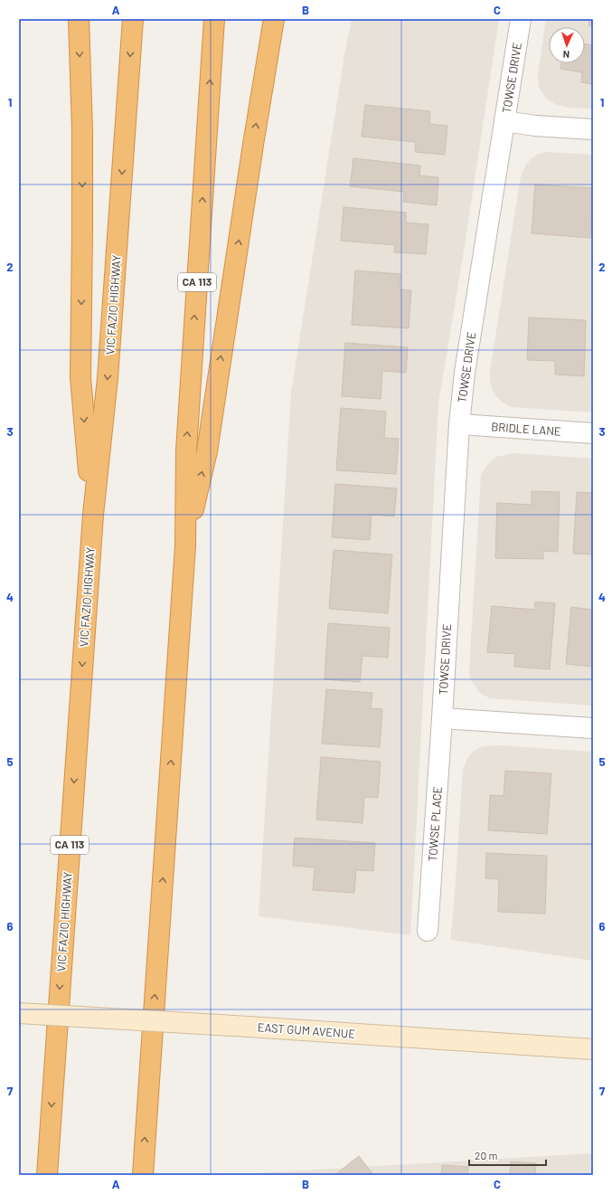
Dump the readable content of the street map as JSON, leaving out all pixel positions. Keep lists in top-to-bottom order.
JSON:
{
  "streets": {
    "highway": ["CA 113", "VIC FAZIO HIGHWAY"],
    "street": [
      "TOWSE DRIVE",
      "BRIDLE LANE",
      "TOWSE PLACE",
      "EAST GUM AVENUE"
    ]
  },
  "crossings": [
    ["TOWSE DRIVE", "BRIDLE LANE"],
    ["TOWSE DRIVE", "TOWSE PLACE"]
  ],
  "scale_bar": "20 m",
  "north": "bottom",
  "grid": {
    "columns": ["A", "B", "C"],
    "rows": [
      "1",
      "2",
      "3",
      "4",
      "5",
      "6",
      "7"
    ]
  }
}
